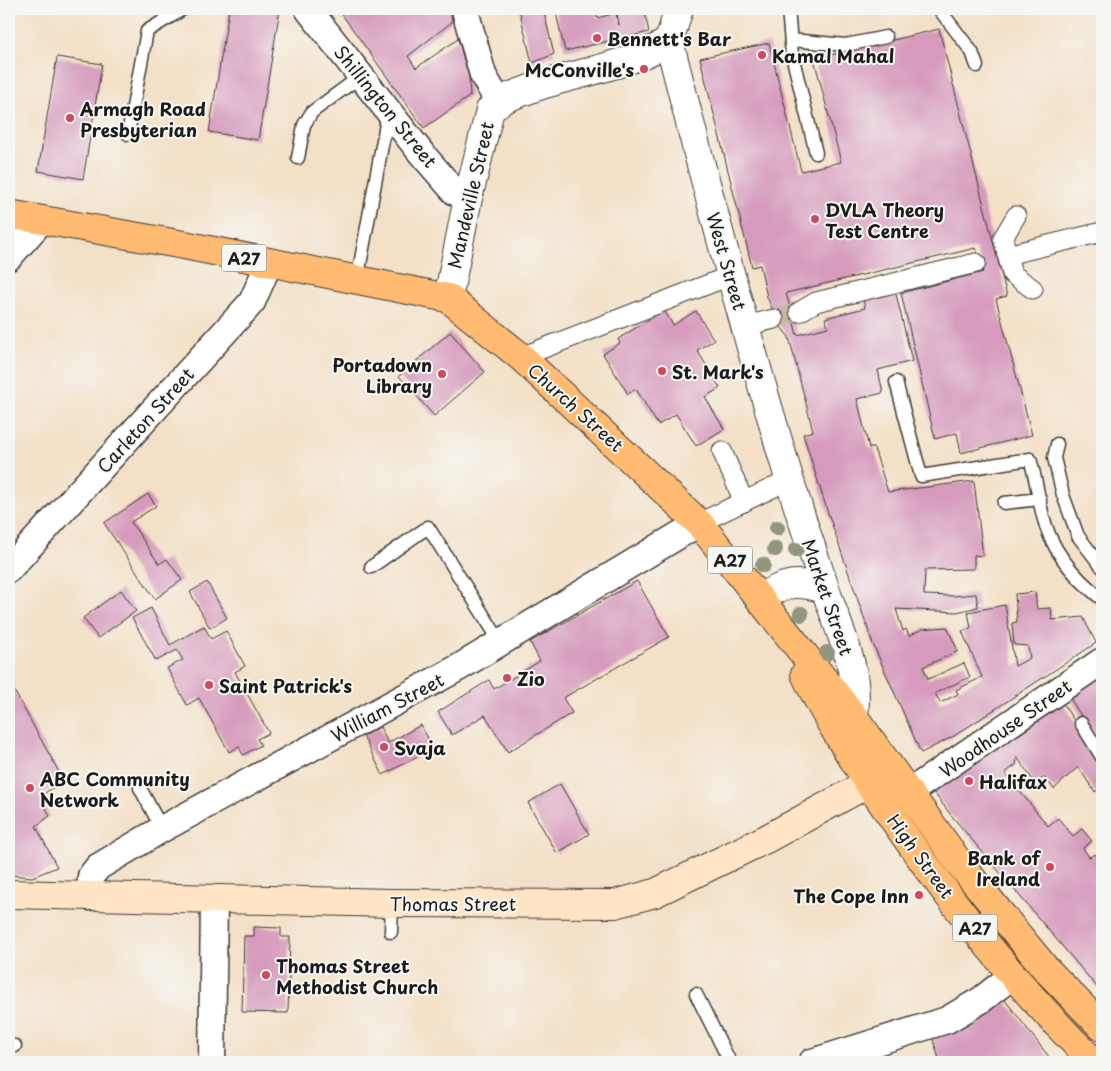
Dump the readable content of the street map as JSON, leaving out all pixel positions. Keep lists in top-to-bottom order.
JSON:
{
  "streets": {
    "main road": [
      "A27",
      "Church Street",
      "Market Street",
      "High Street",
      "Thomas Street"
    ],
    "street": [
      "Shillington Street",
      "Mandeville Street",
      "West Street",
      "Carleton Street",
      "William Street",
      "Woodhouse Street"
    ]
  },
  "crossings": [
    ["Shillington Street", "Mandeville Street"],
    ["Mandeville Street", "A27"],
    ["Mandeville Street", "West Street"],
    ["Mandeville Street", "Church Street"],
    ["A27", "Church Street"],
    ["A27", "Carleton Street"],
    ["West Street", "Market Street"],
    ["Church Street", "Market Street"],
    ["Church Street", "William Street"],
    ["Market Street", "William Street"],
    ["Market Street", "Woodhouse Street"],
    ["Market Street", "High Street"],
    ["Market Street", "Thomas Street"],
    ["William Street", "Thomas Street"],
    ["Woodhouse Street", "High Street"],
    ["High Street", "Thomas Street"]
  ],
  "places": [
    "Bennett's Bar",
    "Kamal Mahal",
    "McConville's",
    "Armagh Road Presbyterian",
    "DVLA Theory Test Centre",
    "St. Mark's",
    "Portadown Library",
    "Zio",
    "Saint Patrick's",
    "Svaja",
    "Halifax",
    "ABC Community Network",
    "Bank of Ireland",
    "The Cope Inn",
    "Thomas Street Methodist Church"
  ]
}
